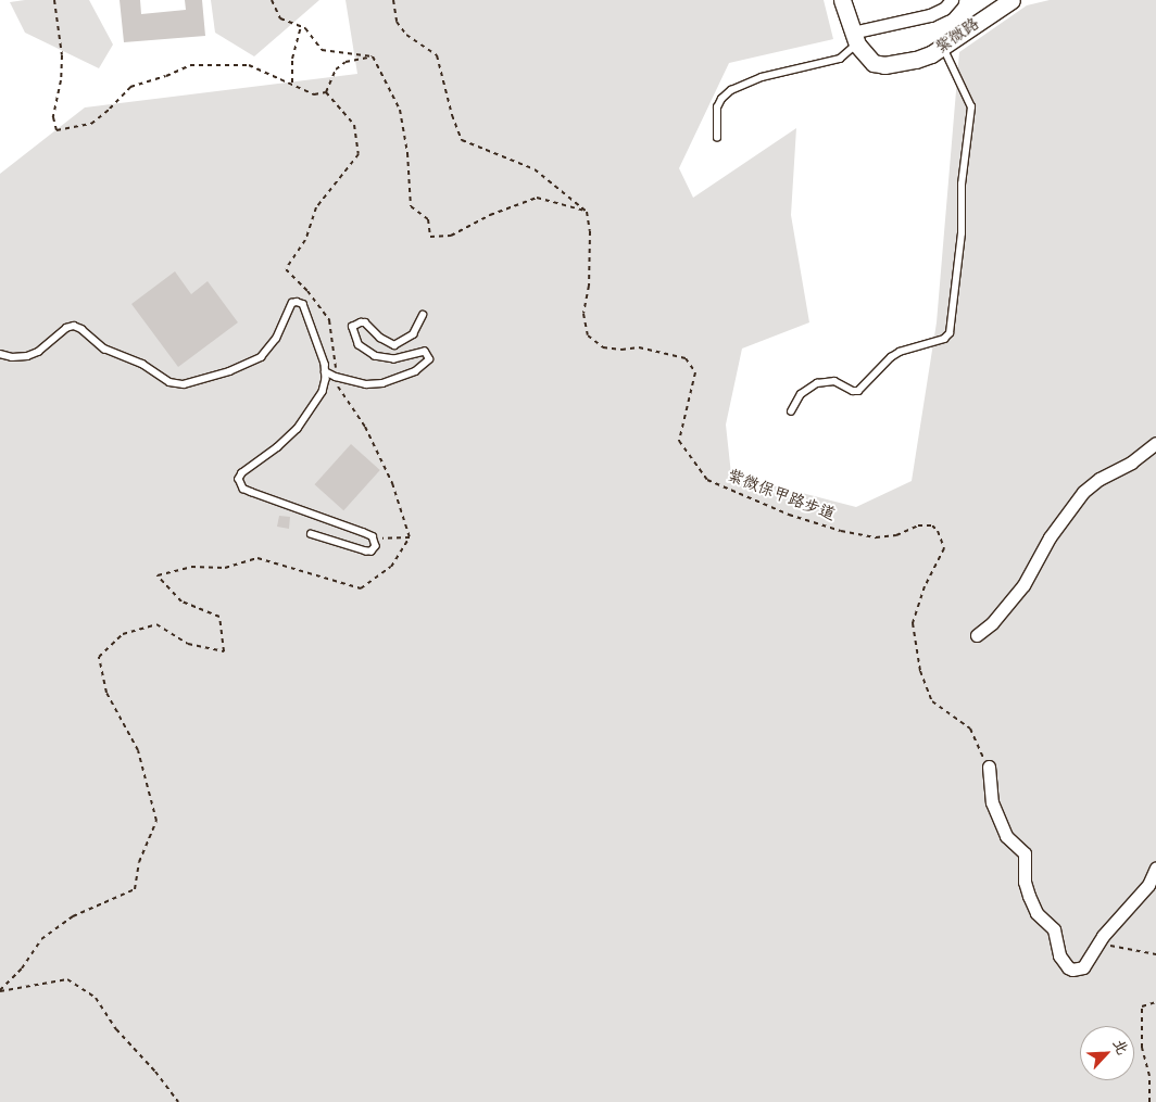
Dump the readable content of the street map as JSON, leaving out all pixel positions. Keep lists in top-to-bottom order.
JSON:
{
  "streets": {
    "street": ["紫微路"],
    "path": ["紫微保甲路步道"]
  },
  "north": "top right"
}
